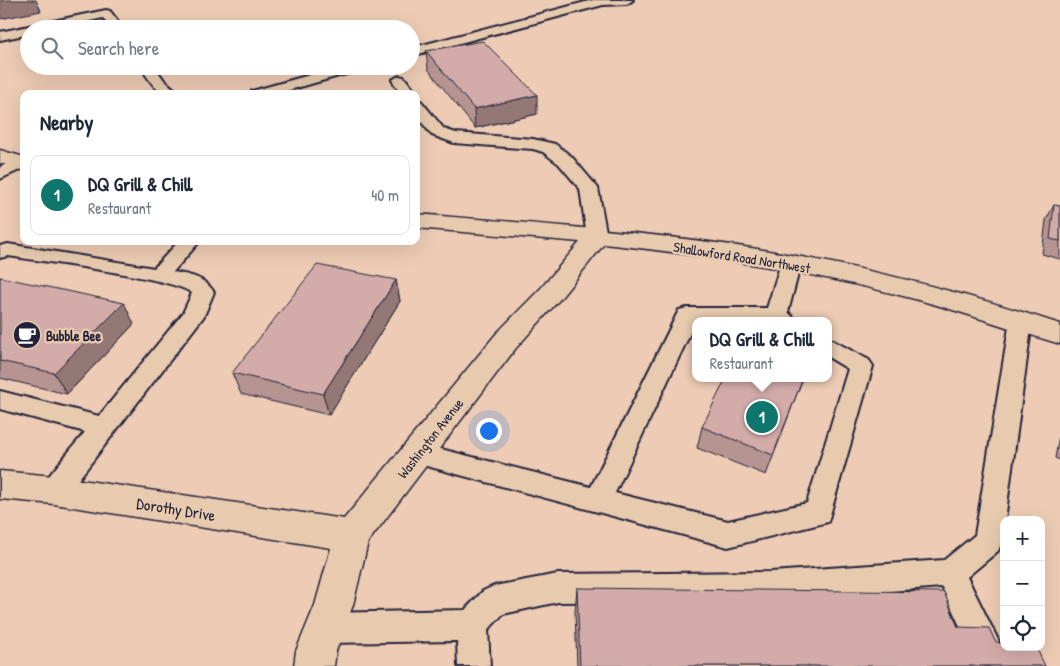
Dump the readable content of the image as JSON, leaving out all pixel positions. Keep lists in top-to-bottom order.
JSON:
{
  "streets": {
    "street": ["Shallowford Road Northwest", "Washington Avenue", "Dorothy Drive"]
  },
  "crossings": [
    ["Shallowford Road Northwest", "Washington Avenue"],
    ["Washington Avenue", "Dorothy Drive"]
  ],
  "places": {
    "cafe": ["Bubble Bee"]
  },
  "page": {
    "search": "Search here",
    "heading": "Nearby",
    "list": [
      {
        "mark": "1",
        "name": "DQ Grill & Chill",
        "note": "Restaurant",
        "value": "40 m"
      }
    ],
    "popup": ["DQ Grill & Chill", "Restaurant"],
    "pins": "1",
    "map_buttons": ["+", "−"]
  }
}
